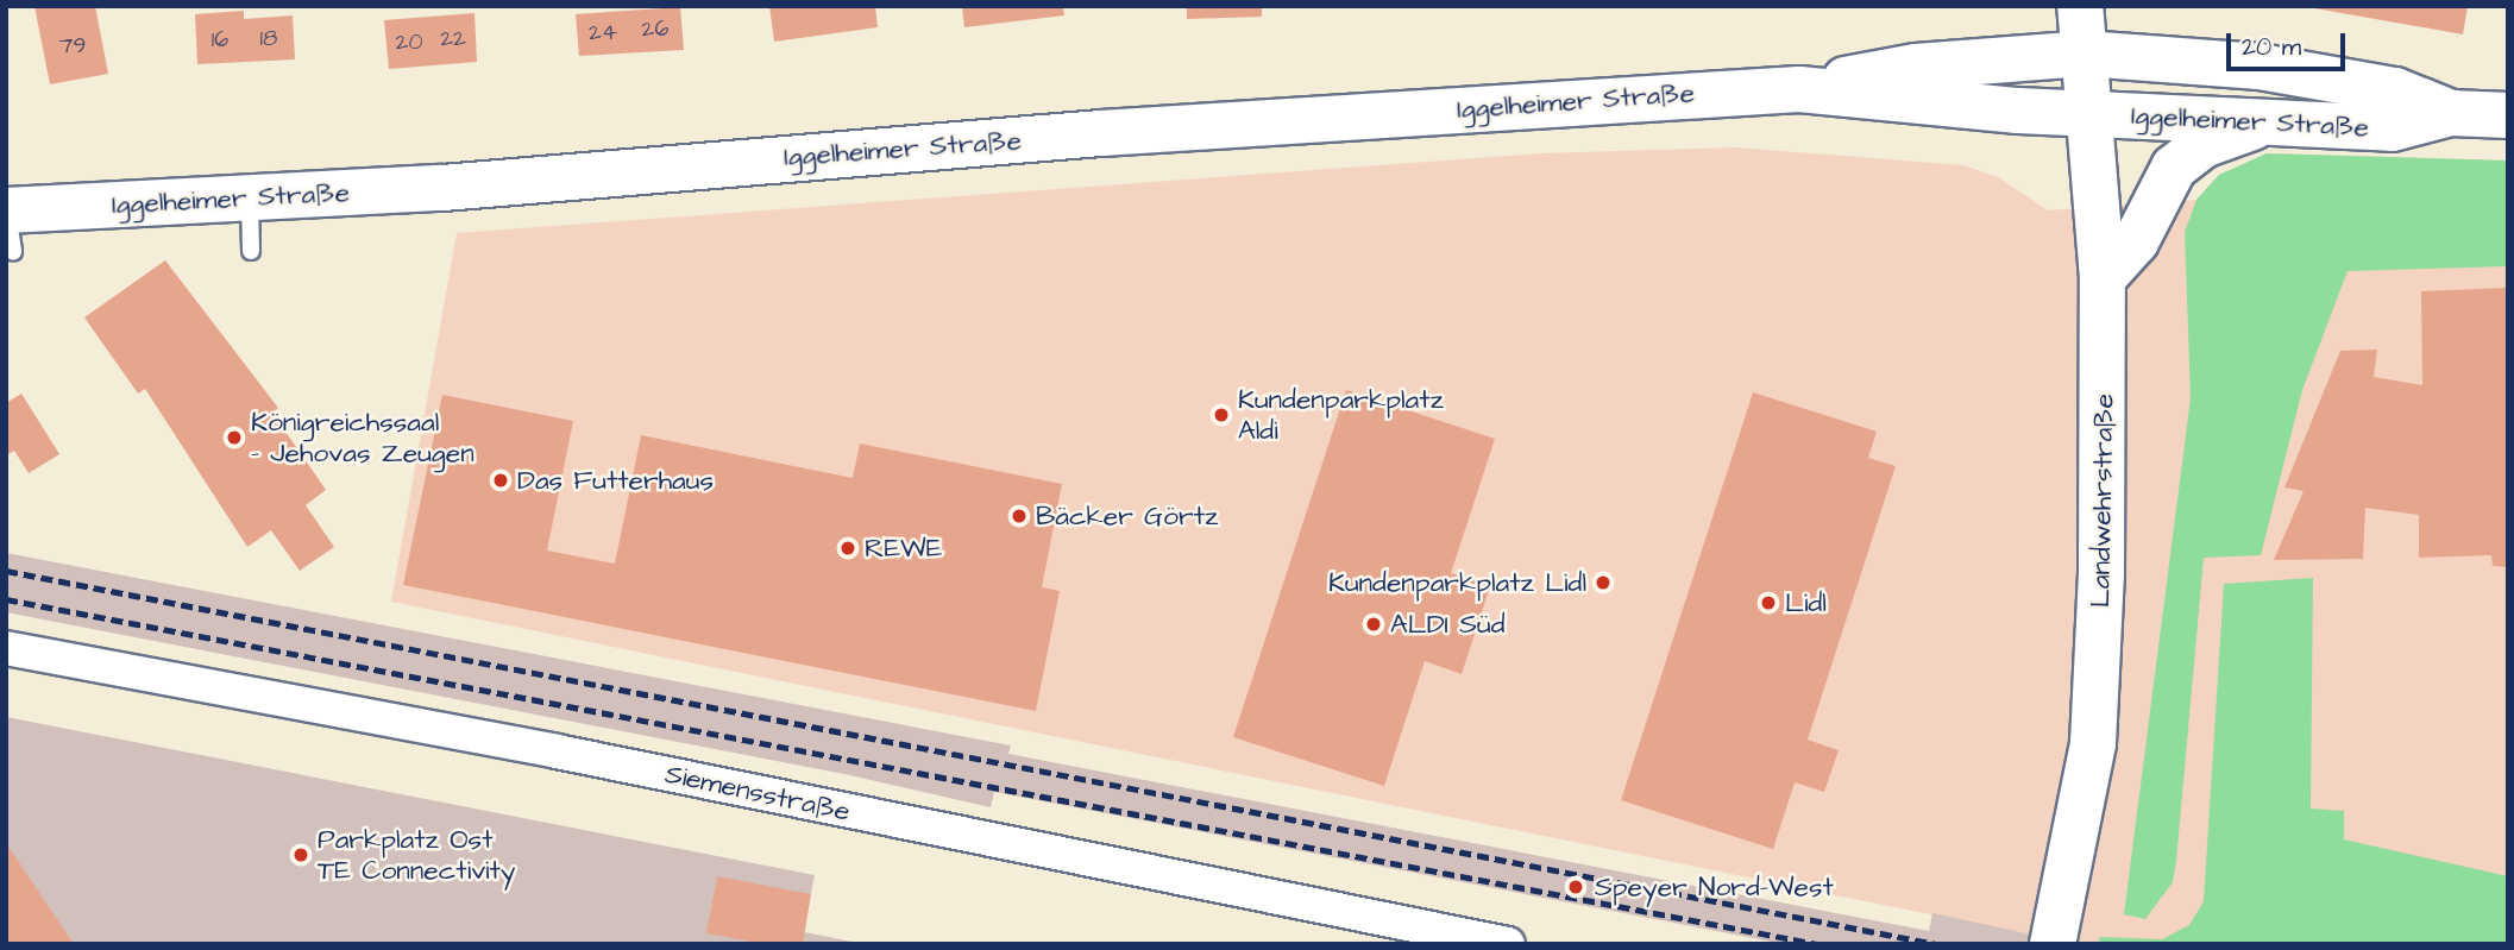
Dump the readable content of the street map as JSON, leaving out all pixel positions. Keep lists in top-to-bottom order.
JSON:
{
  "streets": {
    "main road": ["Iggelheimer Straße", "Landwehrstraße"],
    "street": ["Siemensstraße"]
  },
  "crossings": [
    ["Iggelheimer Straße", "Landwehrstraße"]
  ],
  "places": [
    "Kundenparkplatz Aldi",
    "Königreichssaal - Jehovas Zeugen",
    "Das Futterhaus",
    "Bäcker Görtz",
    "REWE",
    "Kundenparkplatz Lidl",
    "Lidl",
    "ALDI Süd",
    "Parkplatz Ost TE Connectivity",
    "Speyer Nord-West"
  ],
  "house_numbers": [
    "26",
    "24",
    "18",
    "22",
    "16",
    "20",
    "79"
  ],
  "scale_bar": "20 m"
}
